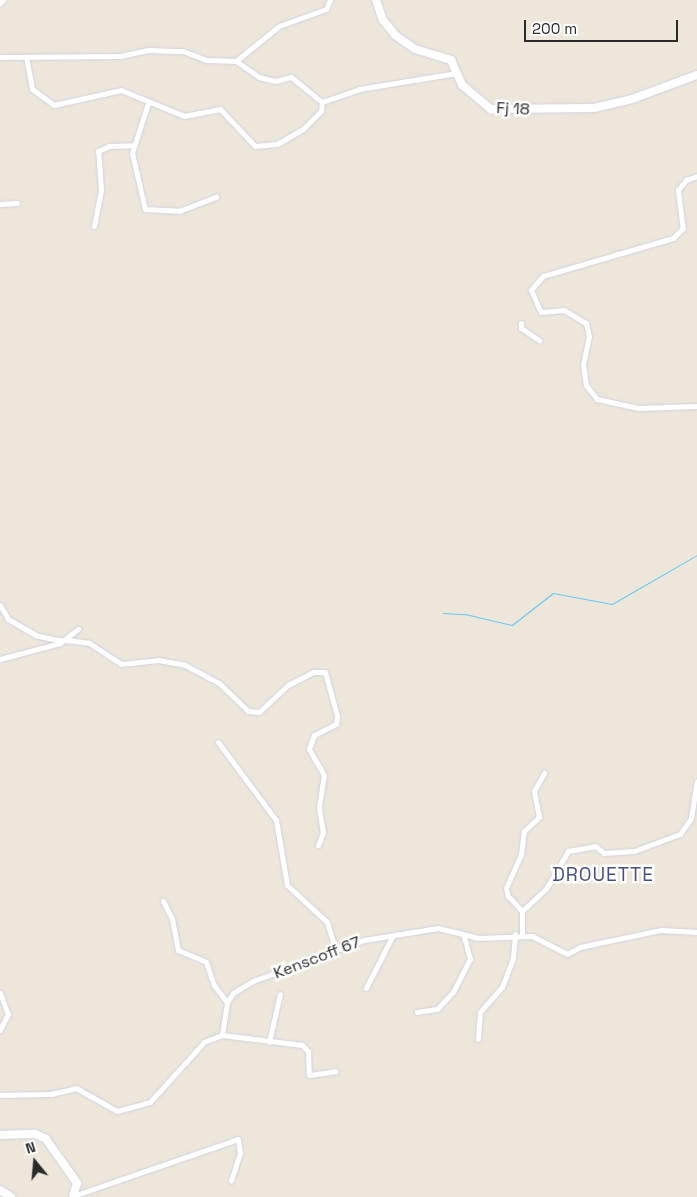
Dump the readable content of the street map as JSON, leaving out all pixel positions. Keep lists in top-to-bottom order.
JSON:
{
  "streets": {
    "street": ["Fj 18", "Kenscoff 67"]
  },
  "districts": ["DROUETTE"],
  "scale_bar": "200 m",
  "north": "top"
}
